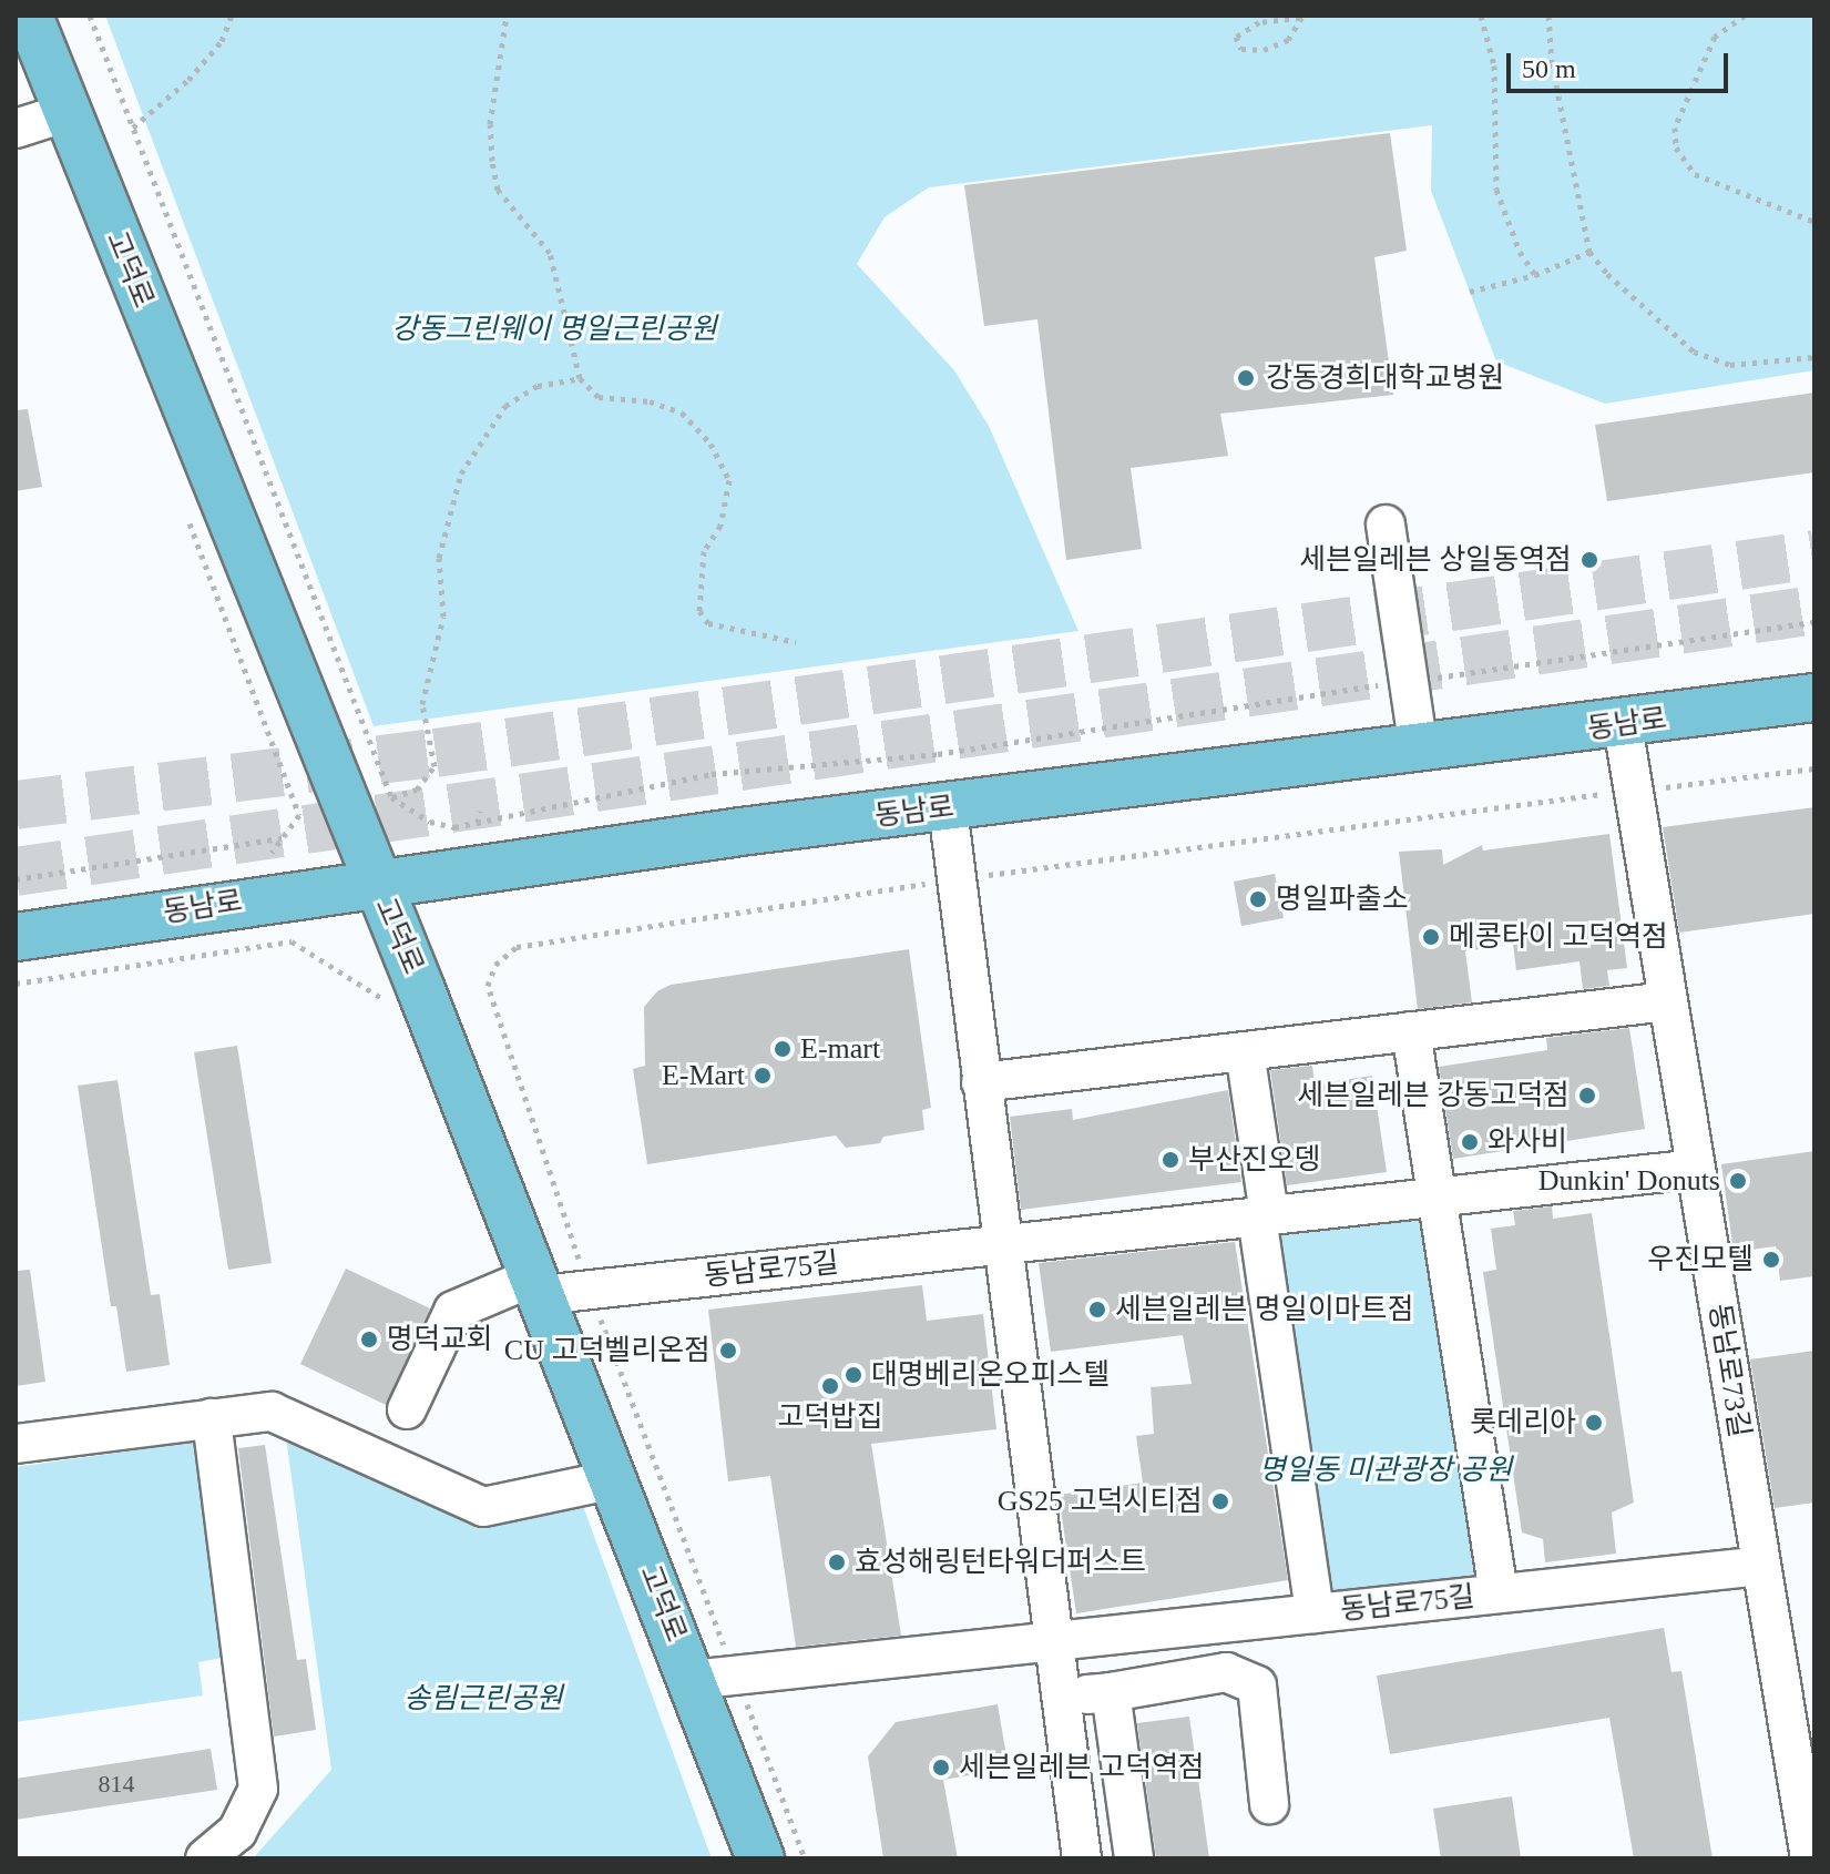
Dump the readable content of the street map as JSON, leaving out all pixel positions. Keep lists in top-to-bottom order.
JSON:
{
  "streets": {
    "main road": ["고덕로", "동남로"],
    "street": ["동남로75길", "동남로73길"]
  },
  "crossings": [
    ["고덕로", "동남로"],
    ["고덕로", "동남로75길"],
    ["동남로", "동남로73길"],
    ["동남로75길", "동남로73길"]
  ],
  "parks": ["강동그린웨이 명일근린공원", "명일동 미관광장 공원", "송림근린공원"],
  "places": [
    "강동경희대학교병원",
    "세븐일레븐 상일동역점",
    "명일파출소",
    "메콩타이 고덕역점",
    "E-mart",
    "E-Mart",
    "세븐일레븐 강동고덕점",
    "와사비",
    "부산진오뎅",
    "Dunkin' Donuts",
    "우진모텔",
    "세븐일레븐 명일이마트점",
    "명덕교회",
    "CU 고덕벨리온점",
    "대명베리온오피스텔",
    "고덕밥집",
    "롯데리아",
    "GS25 고덕시티점",
    "효성해링턴타워더퍼스트",
    "세븐일레븐 고덕역점"
  ],
  "house_numbers": ["814"],
  "scale_bar": "50 m"
}
